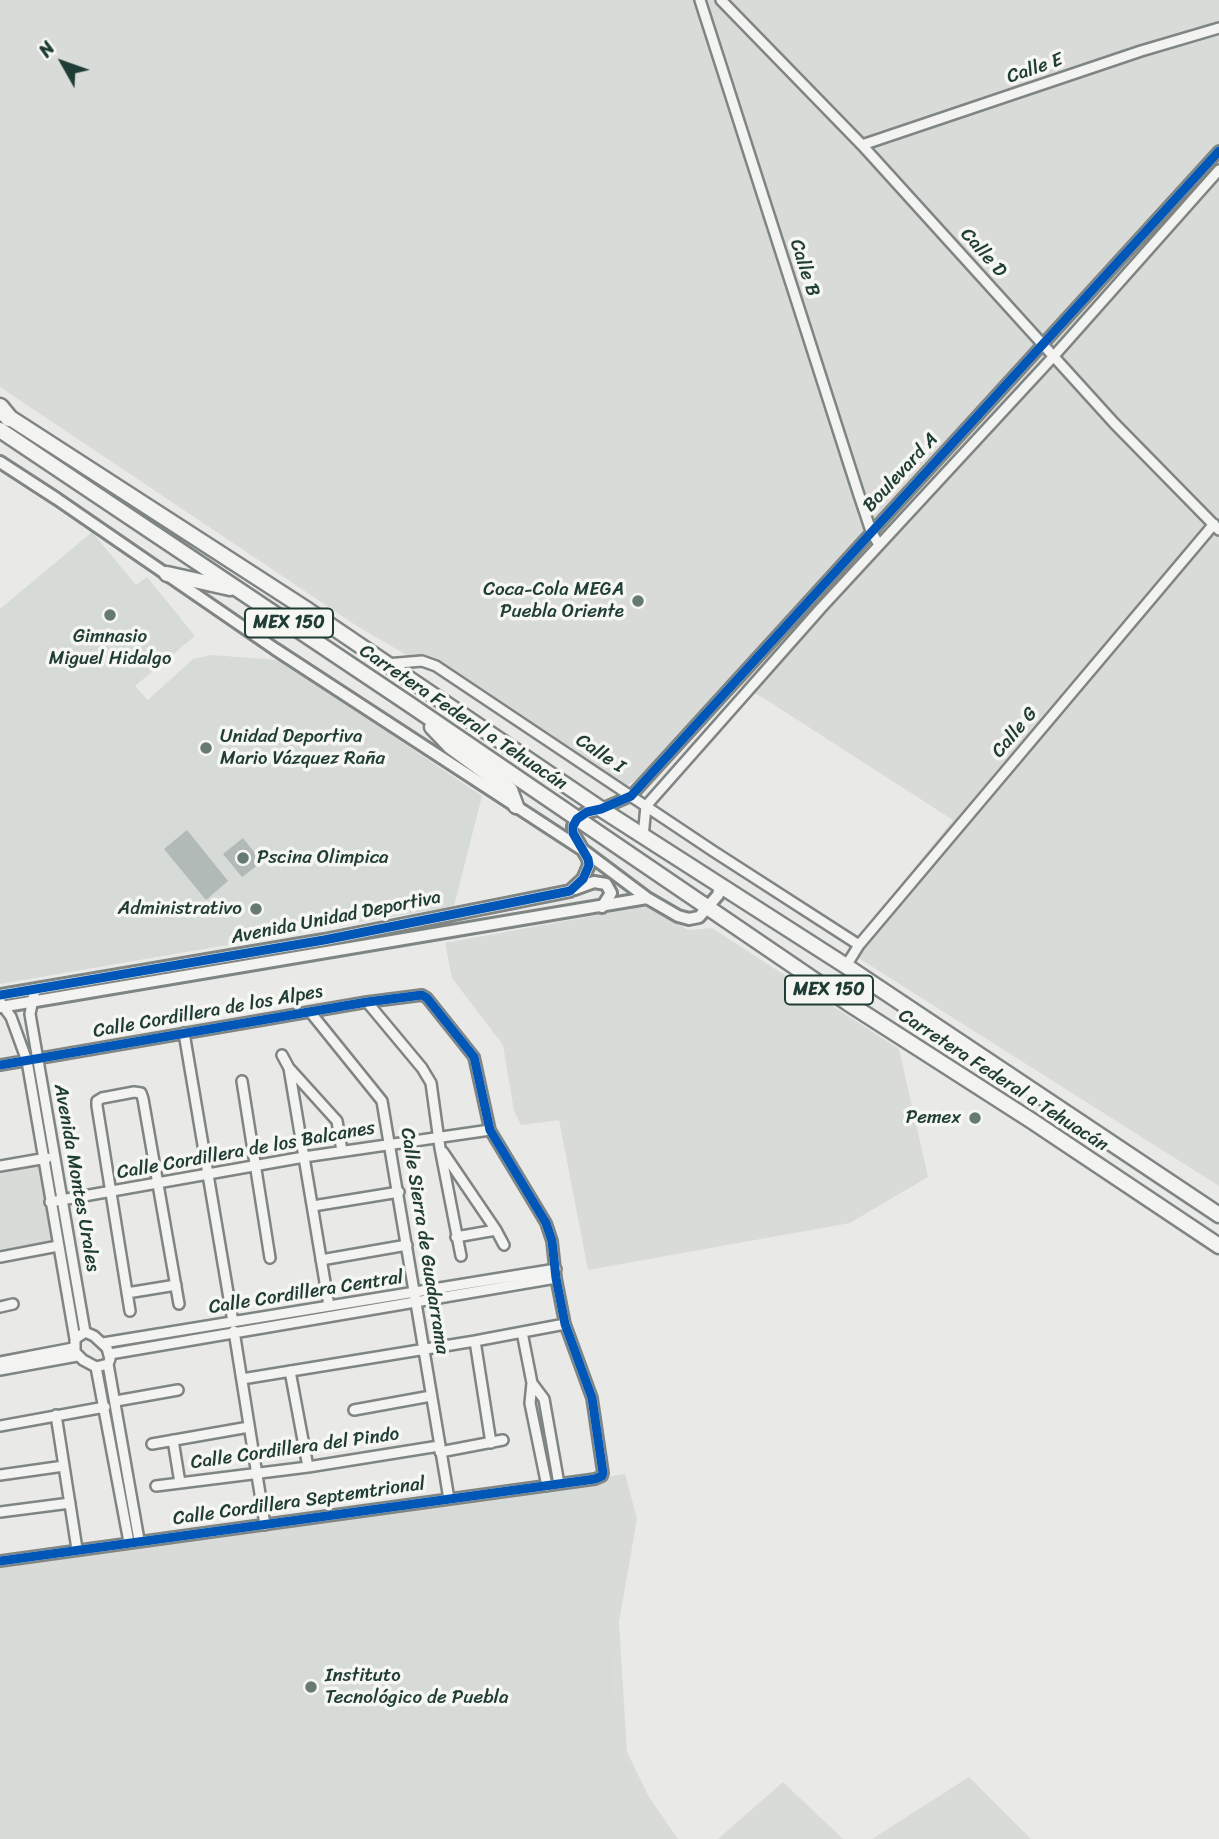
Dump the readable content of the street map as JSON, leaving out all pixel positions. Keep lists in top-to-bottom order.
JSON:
{
  "streets": {
    "main road": ["MEX 150", "Carretera Federal a Tehuacán"],
    "street": [
      "Calle E",
      "Calle D",
      "Calle B",
      "Boulevard A",
      "Calle G",
      "Calle I",
      "Avenida Unidad Deportiva",
      "Calle Cordillera de los Alpes",
      "Calle Cordillera de los Balcanes",
      "Avenida Montes Urales",
      "Calle Sierra de Guadarrama",
      "Calle Cordillera Central",
      "Calle Cordillera del Pindo",
      "Calle Cordillera Septemtrional"
    ]
  },
  "crossings": [
    ["Calle E", "Calle D"],
    ["Calle D", "Boulevard A"],
    ["Calle D", "Calle G"],
    ["Calle B", "Boulevard A"],
    ["Boulevard A", "Carretera Federal a Tehuacán"],
    ["Boulevard A", "Calle I"],
    ["Carretera Federal a Tehuacán", "Calle G"],
    ["Carretera Federal a Tehuacán", "Calle I"],
    ["Calle G", "Calle I"],
    ["Avenida Unidad Deportiva", "Avenida Montes Urales"],
    ["Calle Cordillera de los Alpes", "Calle Cordillera de los Balcanes"],
    ["Calle Cordillera de los Alpes", "Avenida Montes Urales"],
    ["Calle Cordillera de los Alpes", "Calle Sierra de Guadarrama"],
    ["Calle Cordillera de los Balcanes", "Avenida Montes Urales"],
    ["Calle Cordillera de los Balcanes", "Calle Sierra de Guadarrama"],
    ["Calle Sierra de Guadarrama", "Calle Cordillera Central"],
    ["Calle Sierra de Guadarrama", "Calle Cordillera del Pindo"],
    ["Calle Sierra de Guadarrama", "Calle Cordillera Septemtrional"]
  ],
  "places": [
    "Coca-Cola MEGA Puebla Oriente",
    "Gimnasio Miguel Hidalgo",
    "Unidad Deportiva Mario Vázquez Raña",
    "Pscina Olimpica",
    "Administrativo",
    "Pemex",
    "Instituto Tecnológico de Puebla"
  ],
  "north": "top left"
}
